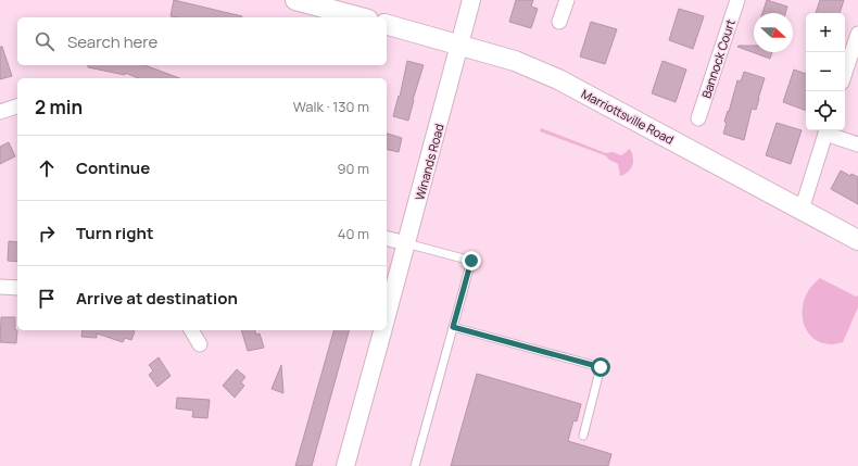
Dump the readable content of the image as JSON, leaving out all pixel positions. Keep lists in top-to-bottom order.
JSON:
{
  "streets": {
    "main road": ["Marriottsville Road"],
    "street": ["Bannock Court", "Winands Road"]
  },
  "crossings": [
    ["Marriottsville Road", "Winands Road"]
  ],
  "north": "right",
  "page": {
    "map_buttons": ["+", "−"],
    "search": "Search here",
    "heading": ["2 min", "Walk · 130 m"],
    "list": [
      ["Continue", "90 m"],
      ["Turn right", "40 m"],
      "Arrive at destination"
    ]
  }
}
